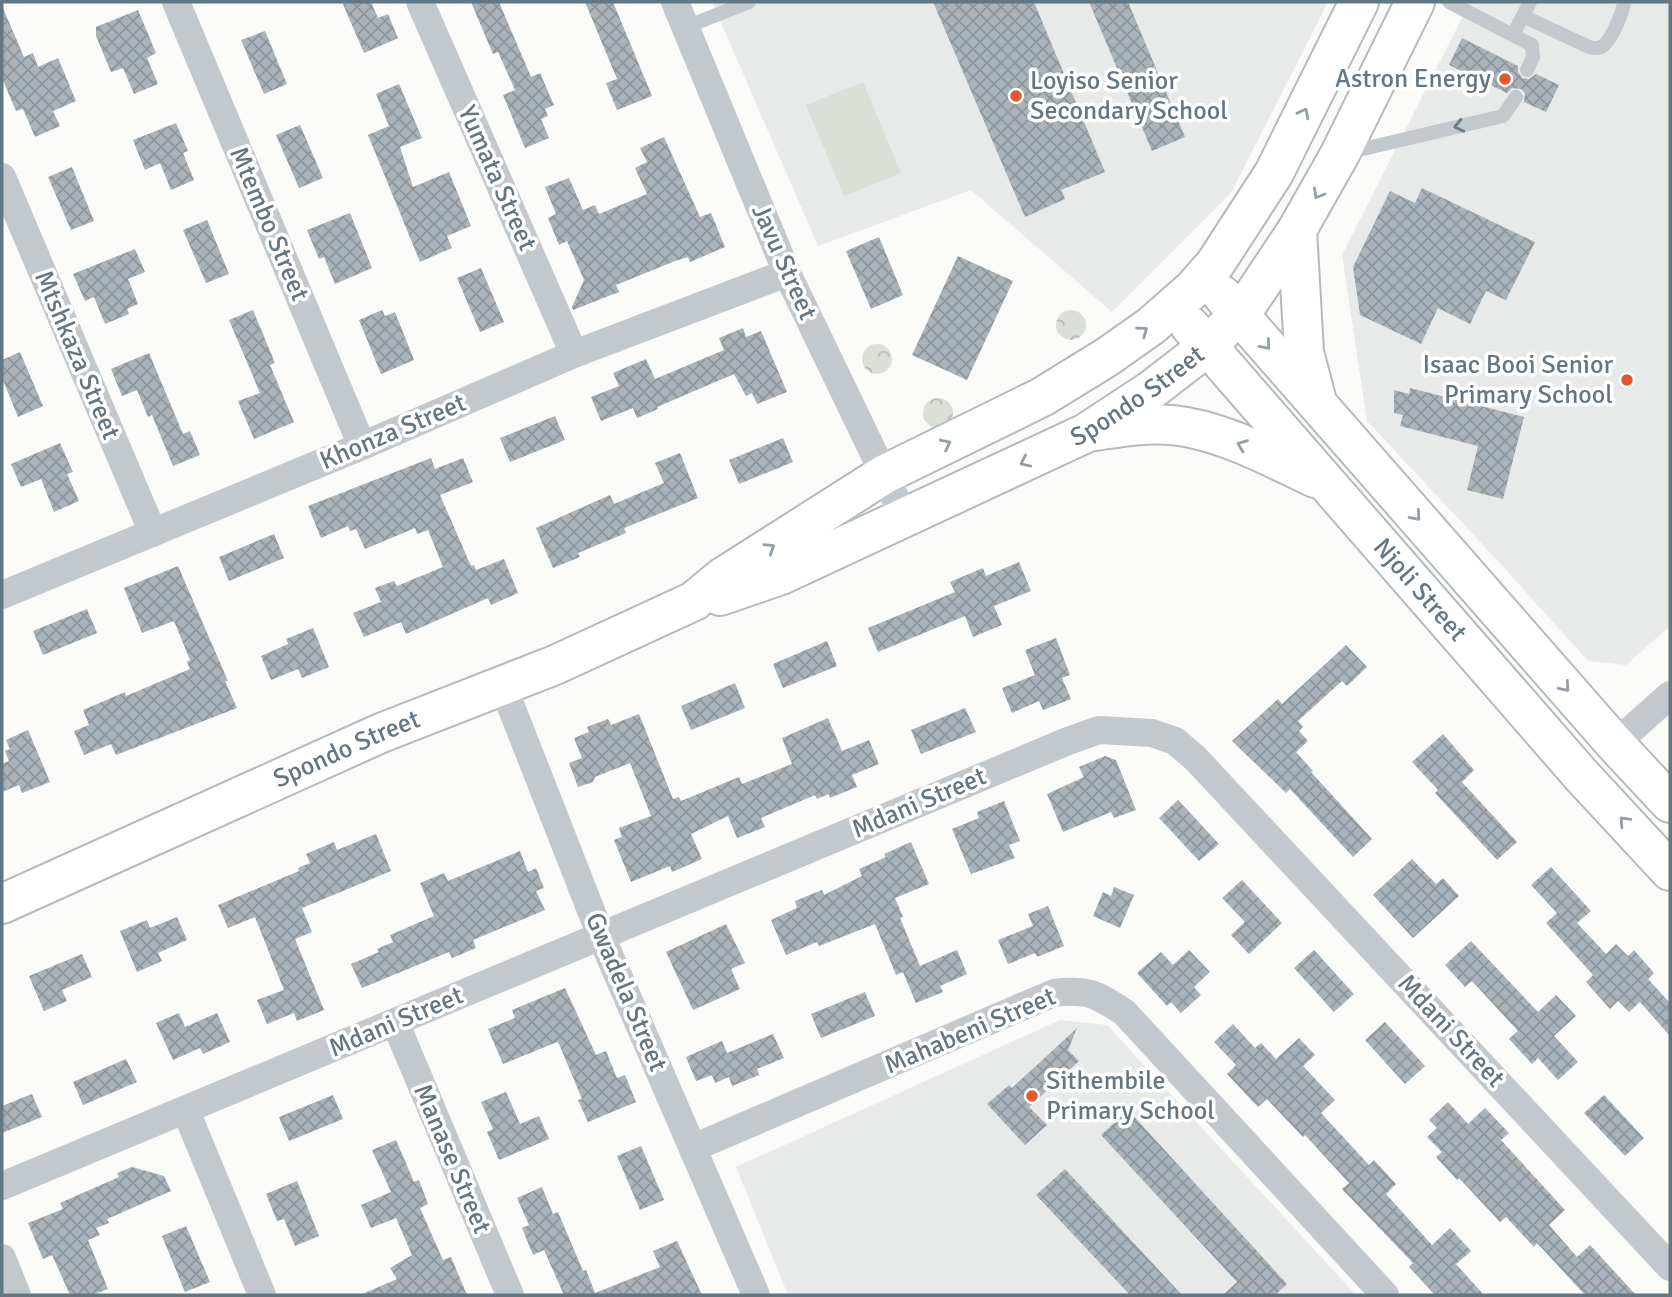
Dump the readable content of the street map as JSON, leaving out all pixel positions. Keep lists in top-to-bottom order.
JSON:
{
  "streets": {
    "main road": ["Spondo Street", "Njoli Street"],
    "street": [
      "Yumata Street",
      "Mtembo Street",
      "Javu Street",
      "Mtshkaza Street",
      "Khonza Street",
      "Mdani Street",
      "Gwadela Street",
      "Mahabeni Street",
      "Manase Street"
    ]
  },
  "crossings": [
    ["Yumata Street", "Khonza Street"],
    ["Mtembo Street", "Khonza Street"],
    ["Javu Street", "Spondo Street"],
    ["Javu Street", "Khonza Street"],
    ["Mtshkaza Street", "Khonza Street"],
    ["Spondo Street", "Njoli Street"],
    ["Spondo Street", "Gwadela Street"],
    ["Mdani Street", "Gwadela Street"],
    ["Mdani Street", "Manase Street"],
    ["Gwadela Street", "Mahabeni Street"]
  ],
  "places": [
    "Astron Energy",
    "Loyiso Senior Secondary School",
    "Isaac Booi Senior Primary School",
    "Sithembile Primary School"
  ]
}
